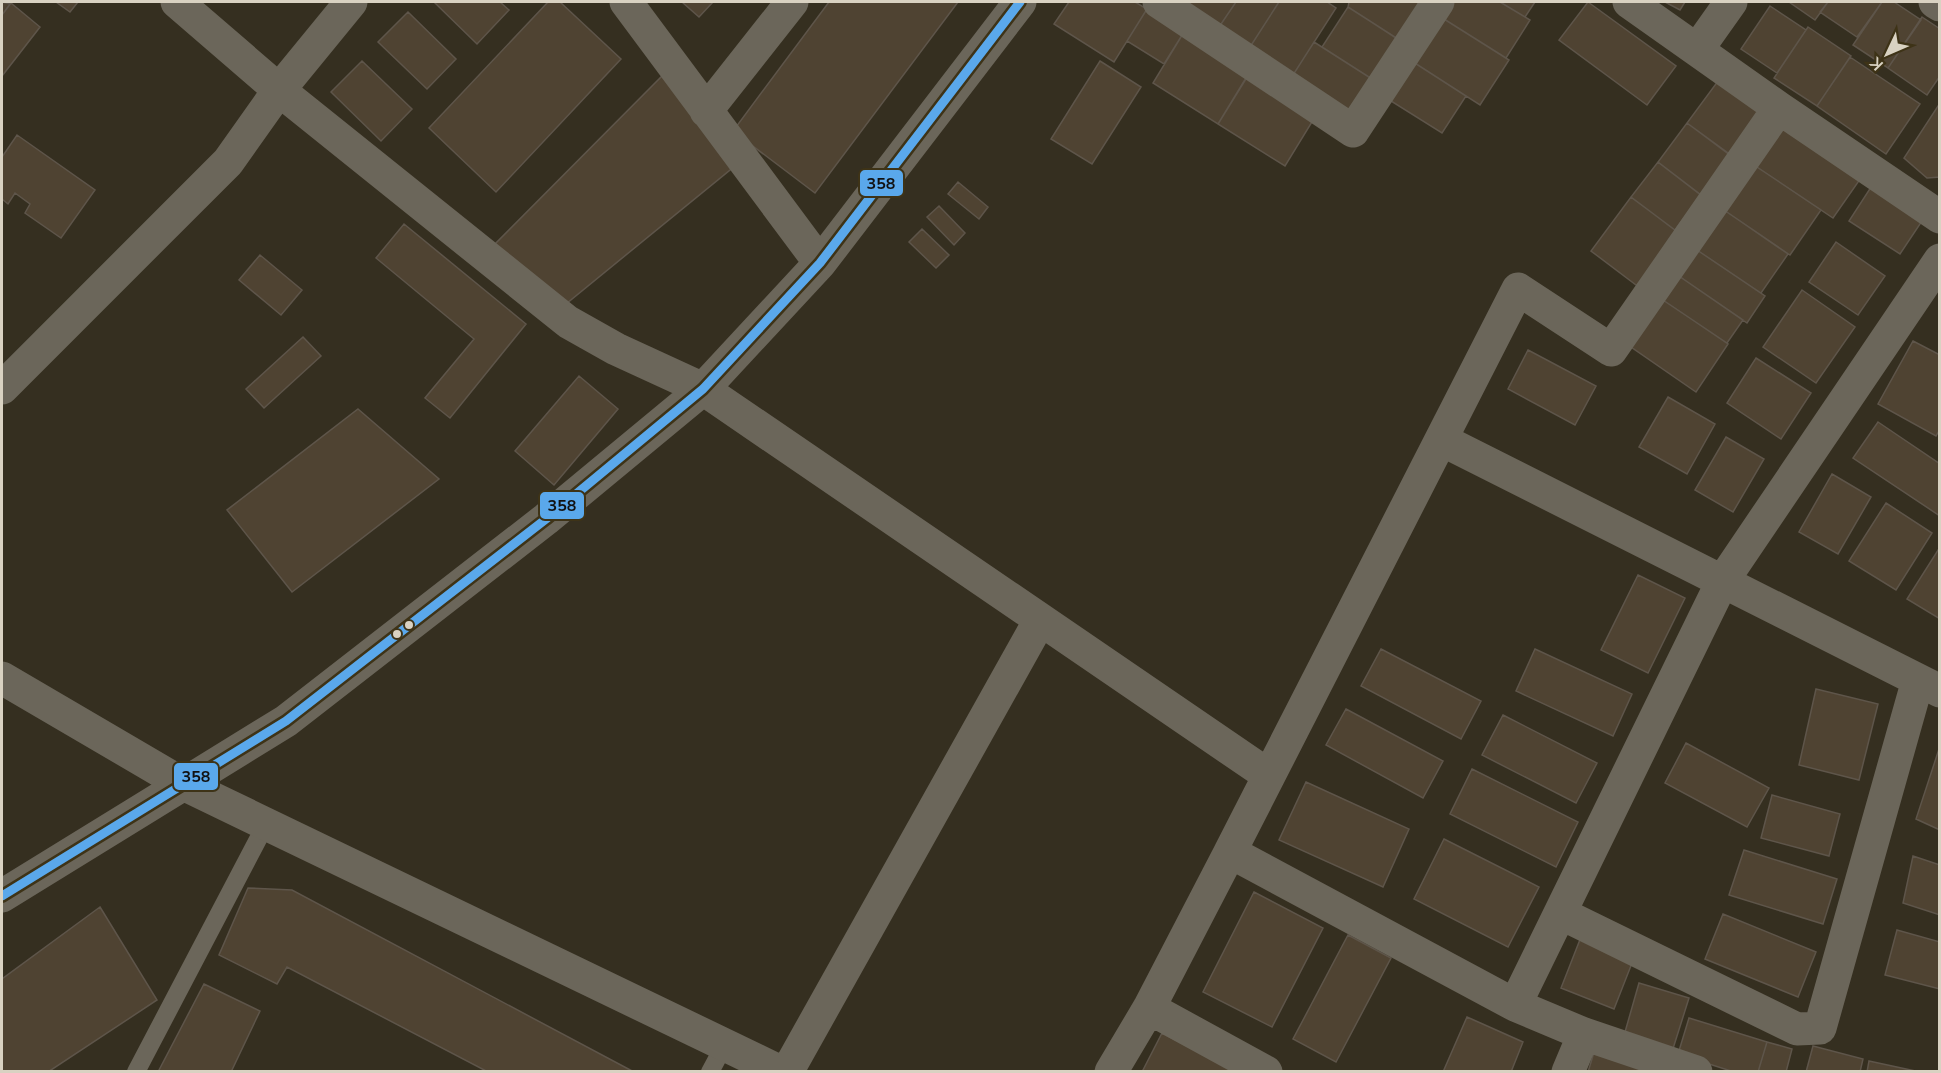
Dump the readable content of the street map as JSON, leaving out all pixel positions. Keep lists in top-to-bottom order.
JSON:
{
  "lines": ["transit line 358"],
  "north": "bottom left"
}
